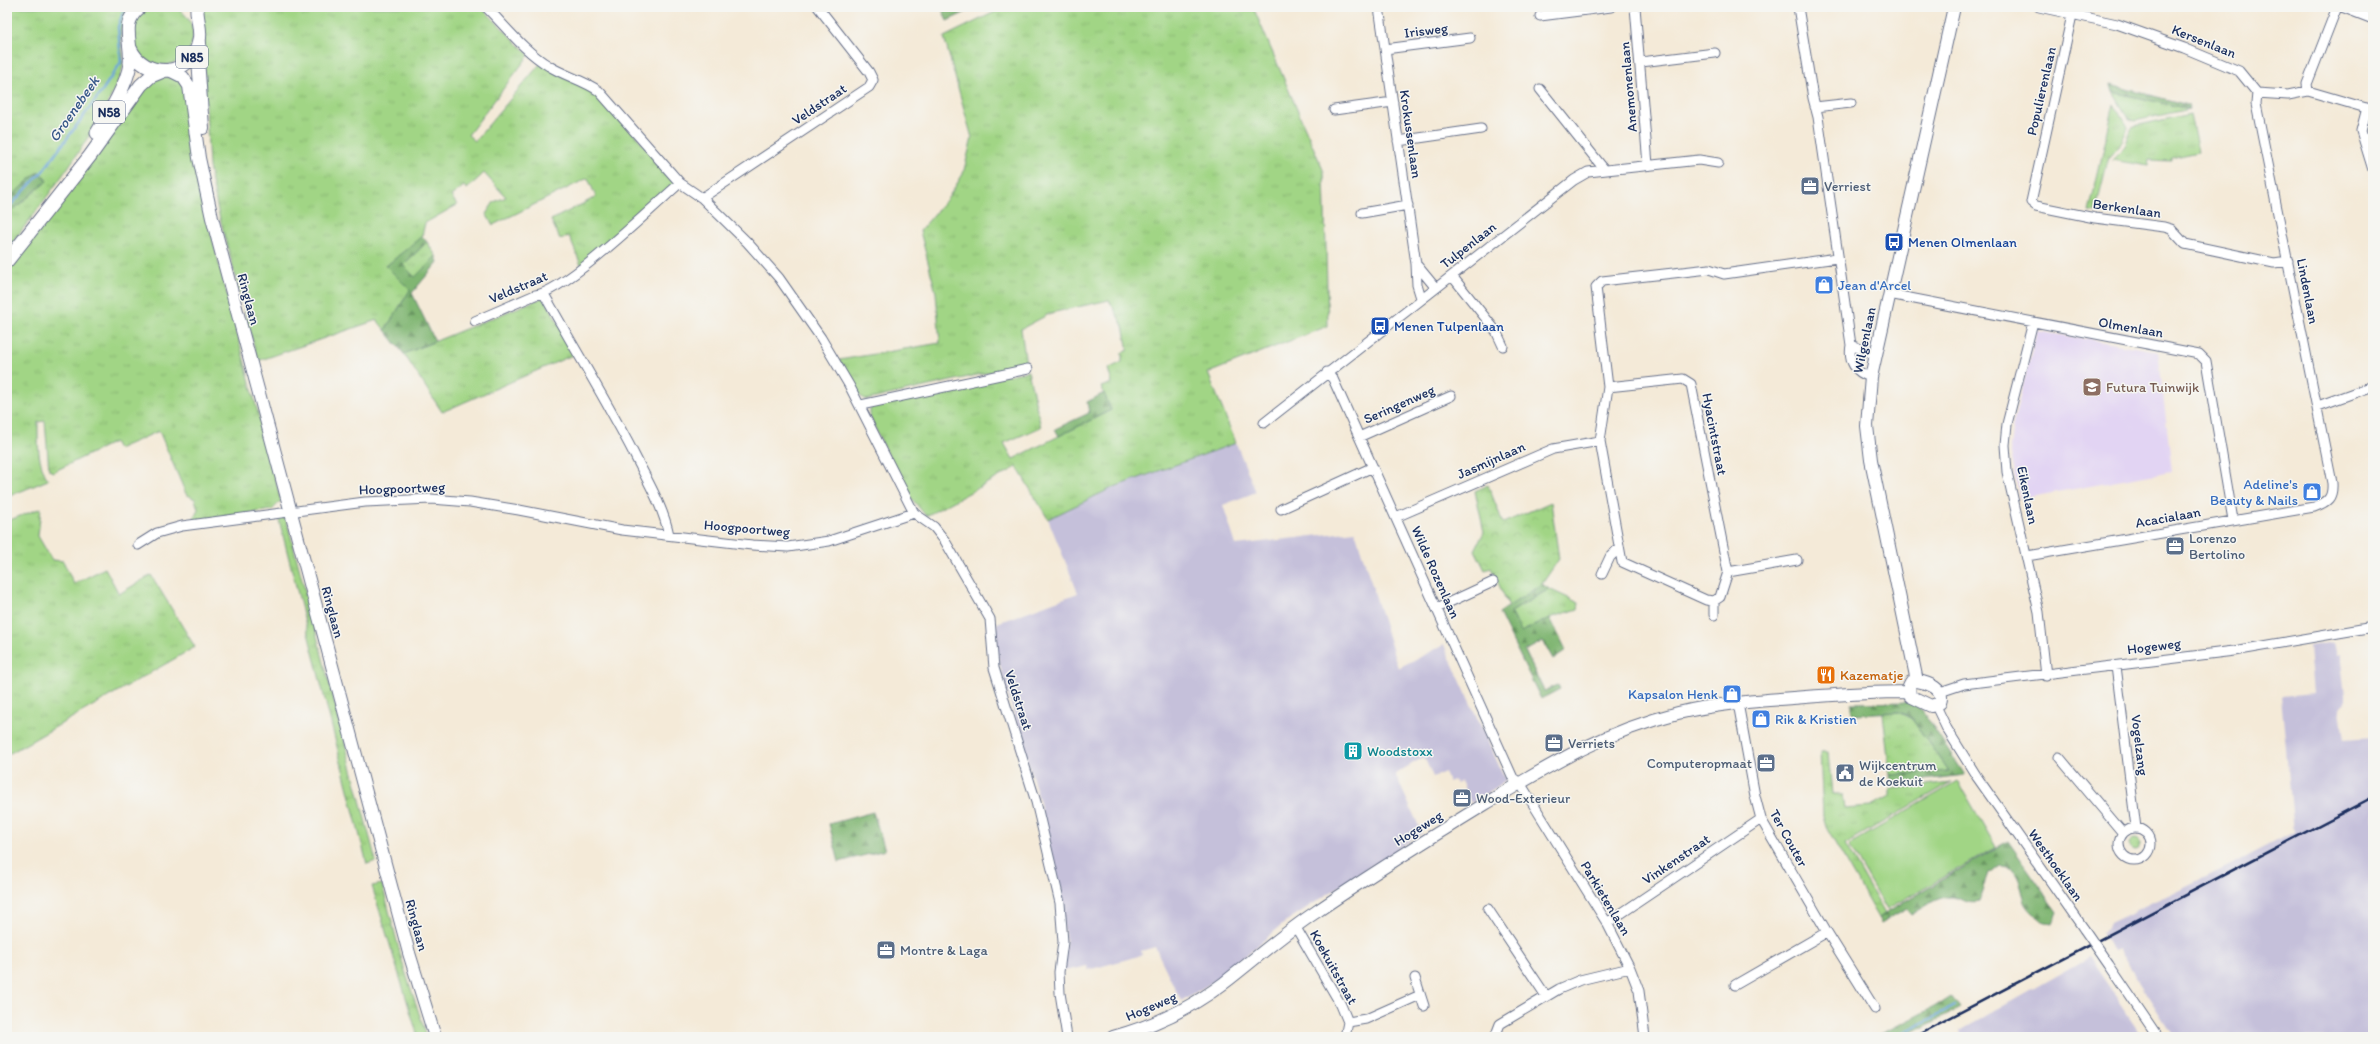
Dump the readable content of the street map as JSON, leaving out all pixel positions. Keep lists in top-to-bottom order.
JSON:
{
  "streets": {
    "main road": ["N85", "N58"],
    "street": [
      "Irisweg",
      "Kersenlaan",
      "Anemonenlaan",
      "Populierenlaan",
      "Veldstraat",
      "Krokussenlaan",
      "Berkenlaan",
      "Tulpenlaan",
      "Lindenlaan",
      "Ringlaan",
      "Olmenlaan",
      "Wilgenlaan",
      "Seringenweg",
      "Hyacintstraat",
      "Jasmijnlaan",
      "Hoogpoortweg",
      "Eikenlaan",
      "Acacialaan",
      "Wilde Rozenlaan",
      "Hogeweg",
      "Vogelzang",
      "Ter Couter",
      "Vinkenstraat",
      "Westhoeklaan",
      "Parkietenlaan",
      "Koekuitstraat"
    ]
  },
  "crossings": [
    ["Irisweg", "Krokussenlaan"],
    ["Kersenlaan", "Populierenlaan"],
    ["Kersenlaan", "Lindenlaan"],
    ["N85", "N58"],
    ["N85", "Ringlaan"],
    ["Anemonenlaan", "Tulpenlaan"],
    ["Populierenlaan", "Berkenlaan"],
    ["Veldstraat", "Hoogpoortweg"],
    ["N58", "Ringlaan"],
    ["Krokussenlaan", "Tulpenlaan"],
    ["Berkenlaan", "Lindenlaan"],
    ["Tulpenlaan", "Wilde Rozenlaan"],
    ["Lindenlaan", "Acacialaan"],
    ["Ringlaan", "Hoogpoortweg"],
    ["Olmenlaan", "Wilgenlaan"],
    ["Olmenlaan", "Eikenlaan"],
    ["Olmenlaan", "Acacialaan"],
    ["Seringenweg", "Wilde Rozenlaan"],
    ["Jasmijnlaan", "Wilde Rozenlaan"],
    ["Eikenlaan", "Acacialaan"],
    ["Eikenlaan", "Hogeweg"],
    ["Wilde Rozenlaan", "Hogeweg"],
    ["Wilde Rozenlaan", "Parkietenlaan"],
    ["Hogeweg", "Vogelzang"],
    ["Hogeweg", "Ter Couter"],
    ["Hogeweg", "Parkietenlaan"],
    ["Hogeweg", "Koekuitstraat"],
    ["Ter Couter", "Vinkenstraat"],
    ["Vinkenstraat", "Parkietenlaan"]
  ],
  "water": ["Groenebeek"],
  "places": {
    "office": [
      "Verriest",
      "Lorenzo Bertolino",
      "Verriets",
      "Computeropmaat",
      "Wood-Exterieur",
      "Montre & Laga"
    ],
    "bus stop": ["Menen Olmenlaan", "Menen Tulpenlaan"],
    "shop": [
      "Jean d'Arcel",
      "Adeline's Beauty & Nails",
      "Kapsalon Henk",
      "Rik & Kristien"
    ],
    "school or university": ["Futura Tuinwijk"],
    "restaurant": ["Kazematje"],
    "building": ["Woodstoxx"],
    "public building": ["Wijkcentrum de Koekuit"]
  }
}
